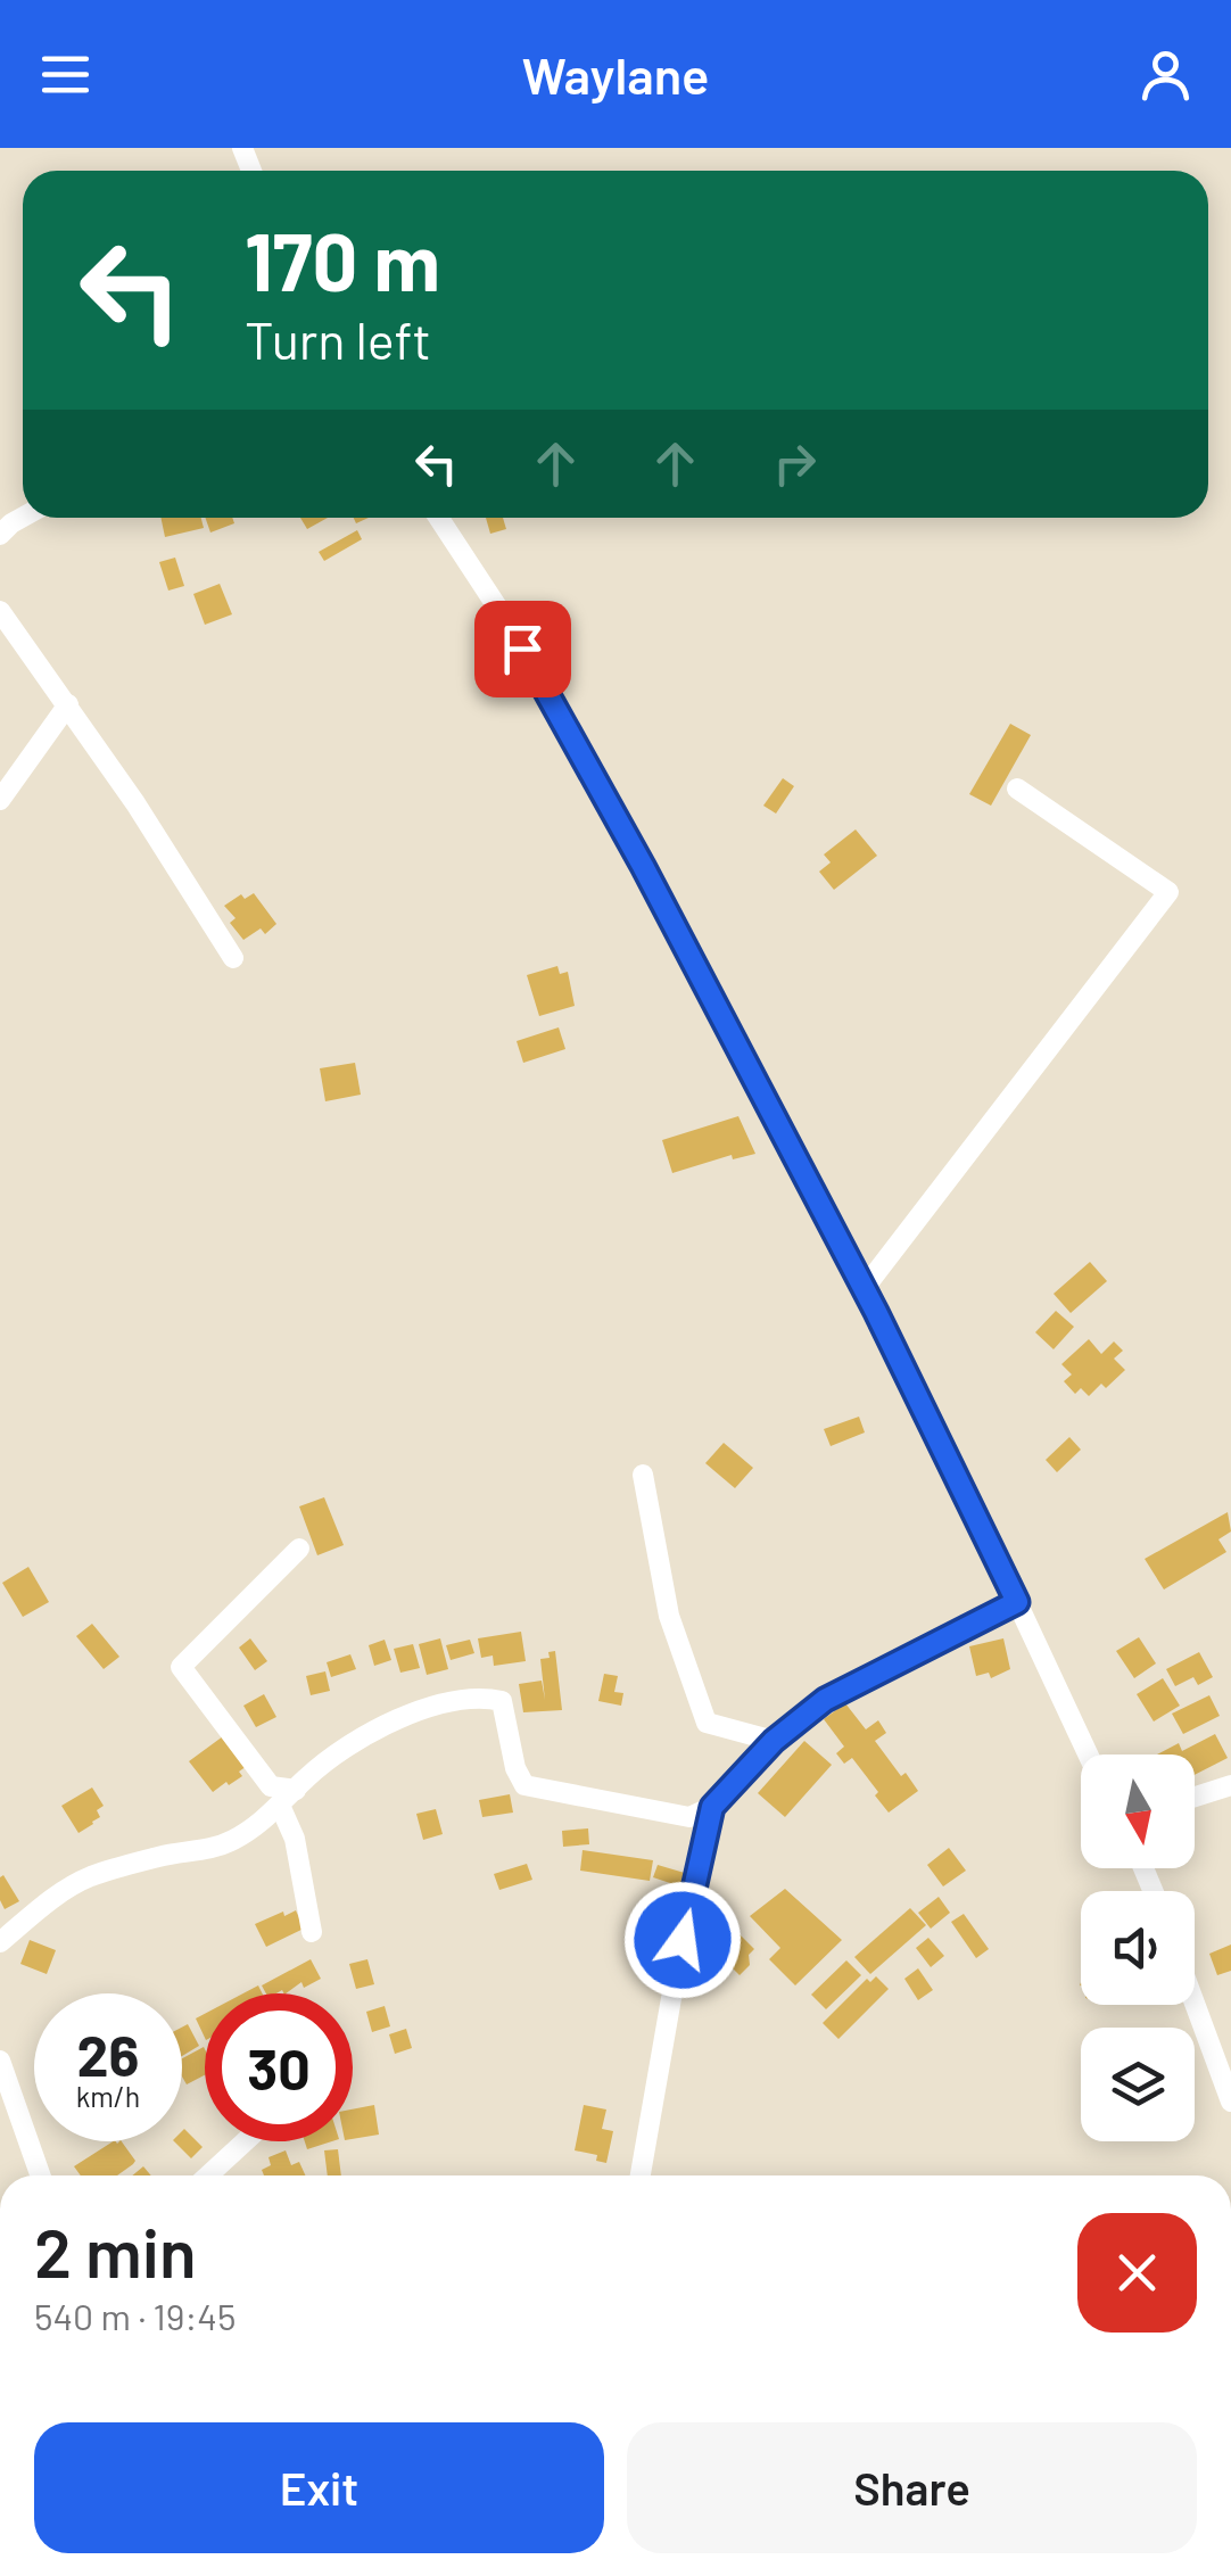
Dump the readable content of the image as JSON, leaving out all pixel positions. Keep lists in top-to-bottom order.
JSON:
{
  "north": "bottom",
  "page": {
    "header": "Waylane",
    "turn": ["170 m", "Turn left"],
    "speed": "26 km/h",
    "limit": "30",
    "heading": ["2 min", "540 m · 19:45"],
    "buttons": ["Exit", "Share"]
  }
}
